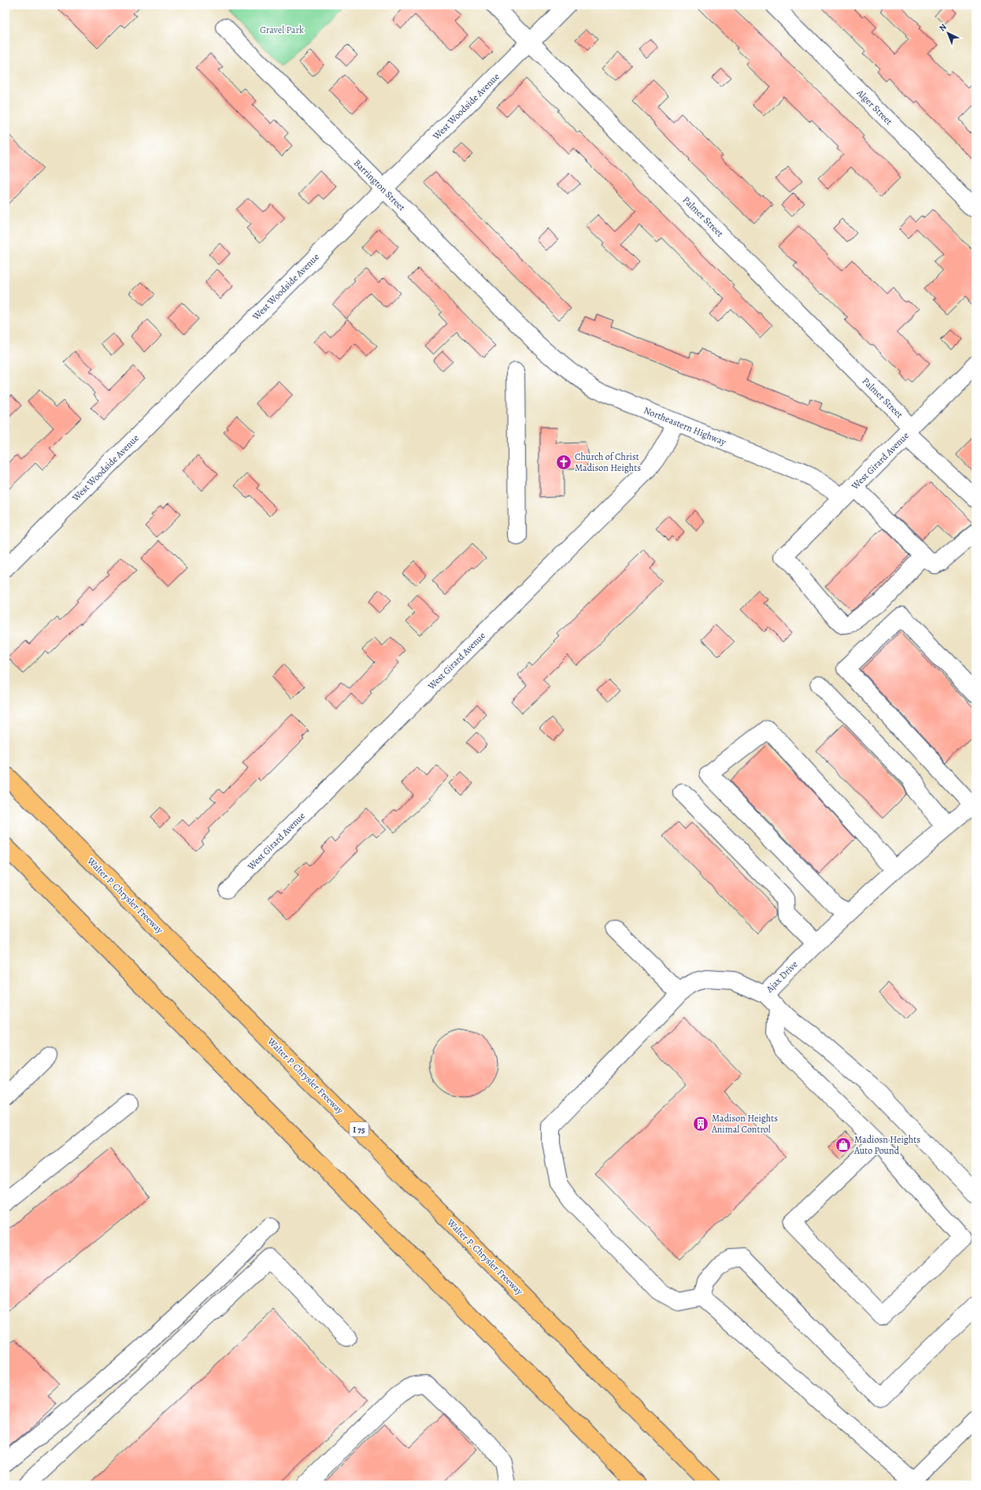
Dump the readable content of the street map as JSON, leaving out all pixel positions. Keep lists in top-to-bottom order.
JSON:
{
  "streets": {
    "highway": ["Walter P. Chrysler Freeway", "I 75"],
    "street": [
      "West Woodside Avenue",
      "Alger Street",
      "Barrington Street",
      "Palmer Street",
      "Northeastern Highway",
      "West Girard Avenue",
      "Ajax Drive"
    ]
  },
  "crossings": [
    ["West Woodside Avenue", "Barrington Street"],
    ["West Woodside Avenue", "Palmer Street"],
    ["Barrington Street", "Northeastern Highway"],
    ["Palmer Street", "West Girard Avenue"],
    ["Northeastern Highway", "West Girard Avenue"]
  ],
  "parks": ["Gravel Park"],
  "places": {
    "church": ["Church of Christ Madison Heights"],
    "building": ["Madison Heights Animal Control"],
    "shop": ["Madiosn Heights Auto Pound"]
  },
  "north": "top left"
}
